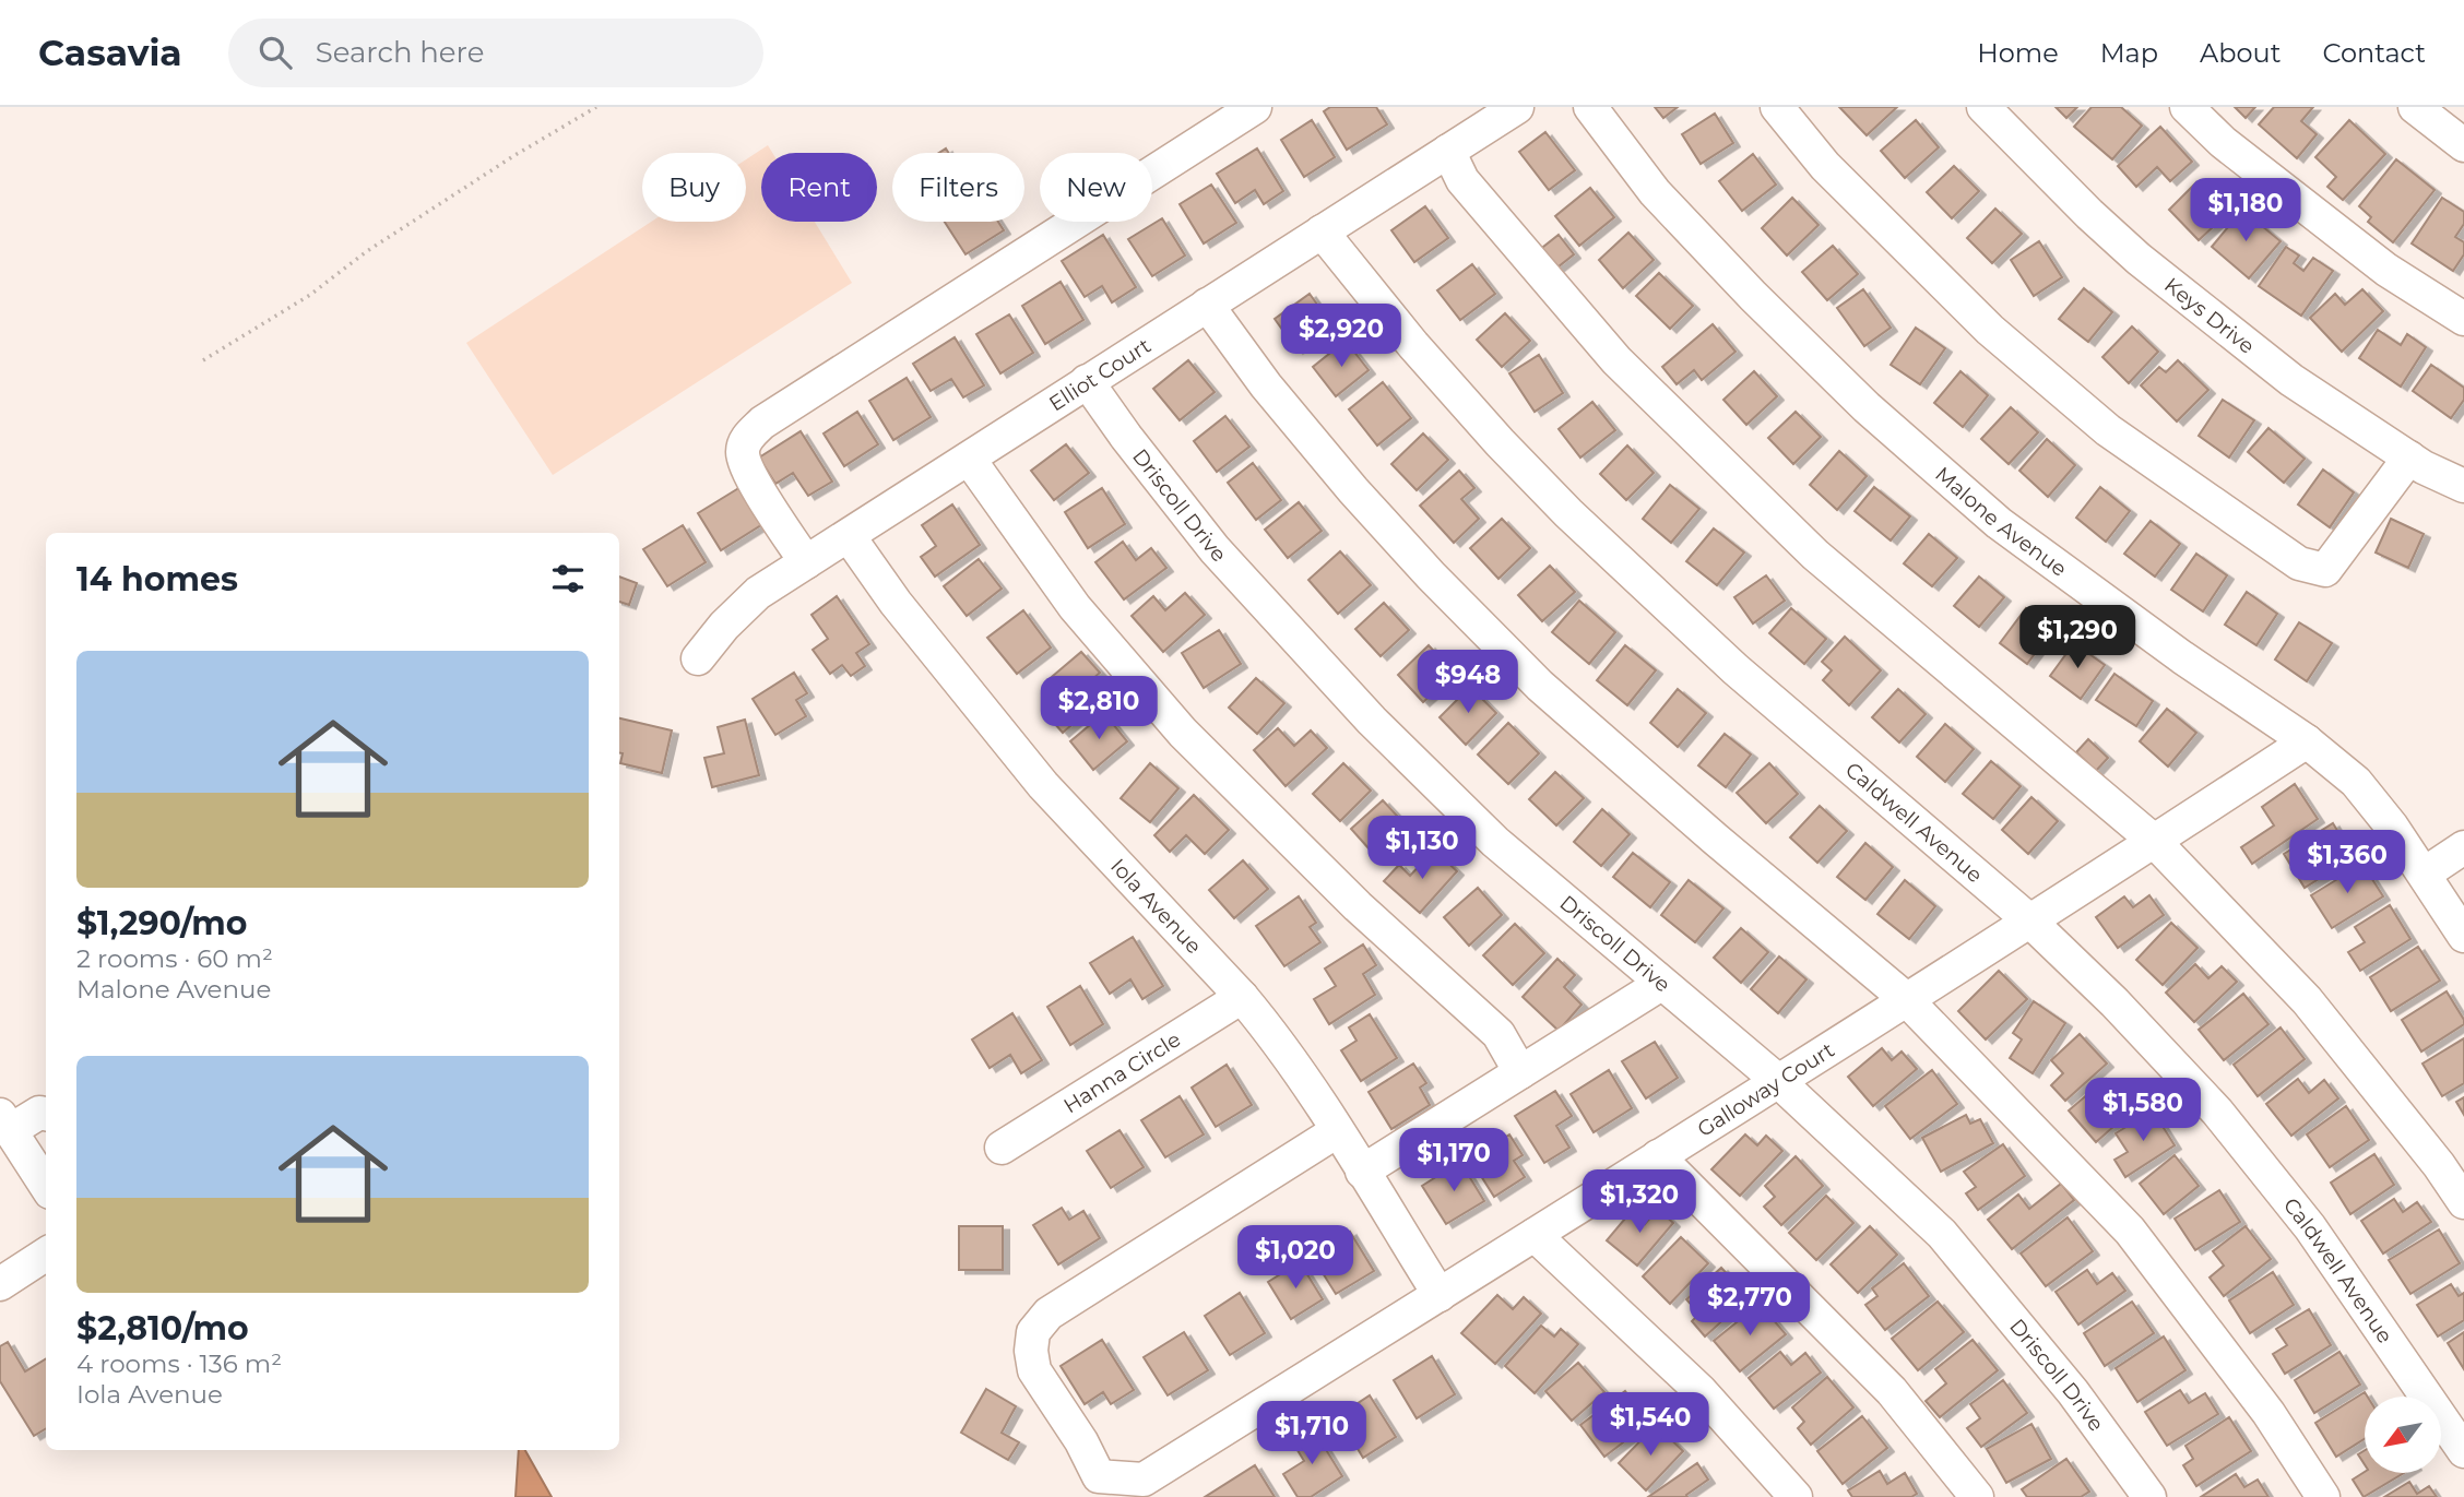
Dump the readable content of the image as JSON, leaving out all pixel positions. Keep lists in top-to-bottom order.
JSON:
{
  "streets": {
    "street": [
      "Keys Drive",
      "Elliot Court",
      "Driscoll Drive",
      "Malone Avenue",
      "Caldwell Avenue",
      "Iola Avenue",
      "Hanna Circle",
      "Galloway Court"
    ]
  },
  "crossings": [
    ["Elliot Court", "Driscoll Drive"],
    ["Elliot Court", "Caldwell Avenue"],
    ["Elliot Court", "Iola Avenue"],
    ["Driscoll Drive", "Galloway Court"],
    ["Malone Avenue", "Galloway Court"],
    ["Caldwell Avenue", "Galloway Court"],
    ["Iola Avenue", "Hanna Circle"],
    ["Iola Avenue", "Galloway Court"]
  ],
  "north": "bottom left",
  "page": {
    "header": "Casavia",
    "search": "Search here",
    "nav": [
      "Home",
      "Map",
      "About",
      "Contact"
    ],
    "chip": [
      "Buy",
      "Rent",
      "Filters",
      "New"
    ],
    "price": [
      "$1,180",
      "$2,920",
      "$1,290",
      "$948",
      "$2,810",
      "$1,130",
      "$1,360",
      "$1,580",
      "$1,170",
      "$1,320",
      "$1,020",
      "$2,770",
      "$1,540",
      "$1,710"
    ],
    "heading": "14 homes",
    "list": [
      {
        "name": "$1,290/mo",
        "note": "2 rooms · 60 m² · Malone Avenue"
      },
      {
        "name": "$2,810/mo",
        "note": "4 rooms · 136 m² · Iola Avenue"
      }
    ]
  }
}
